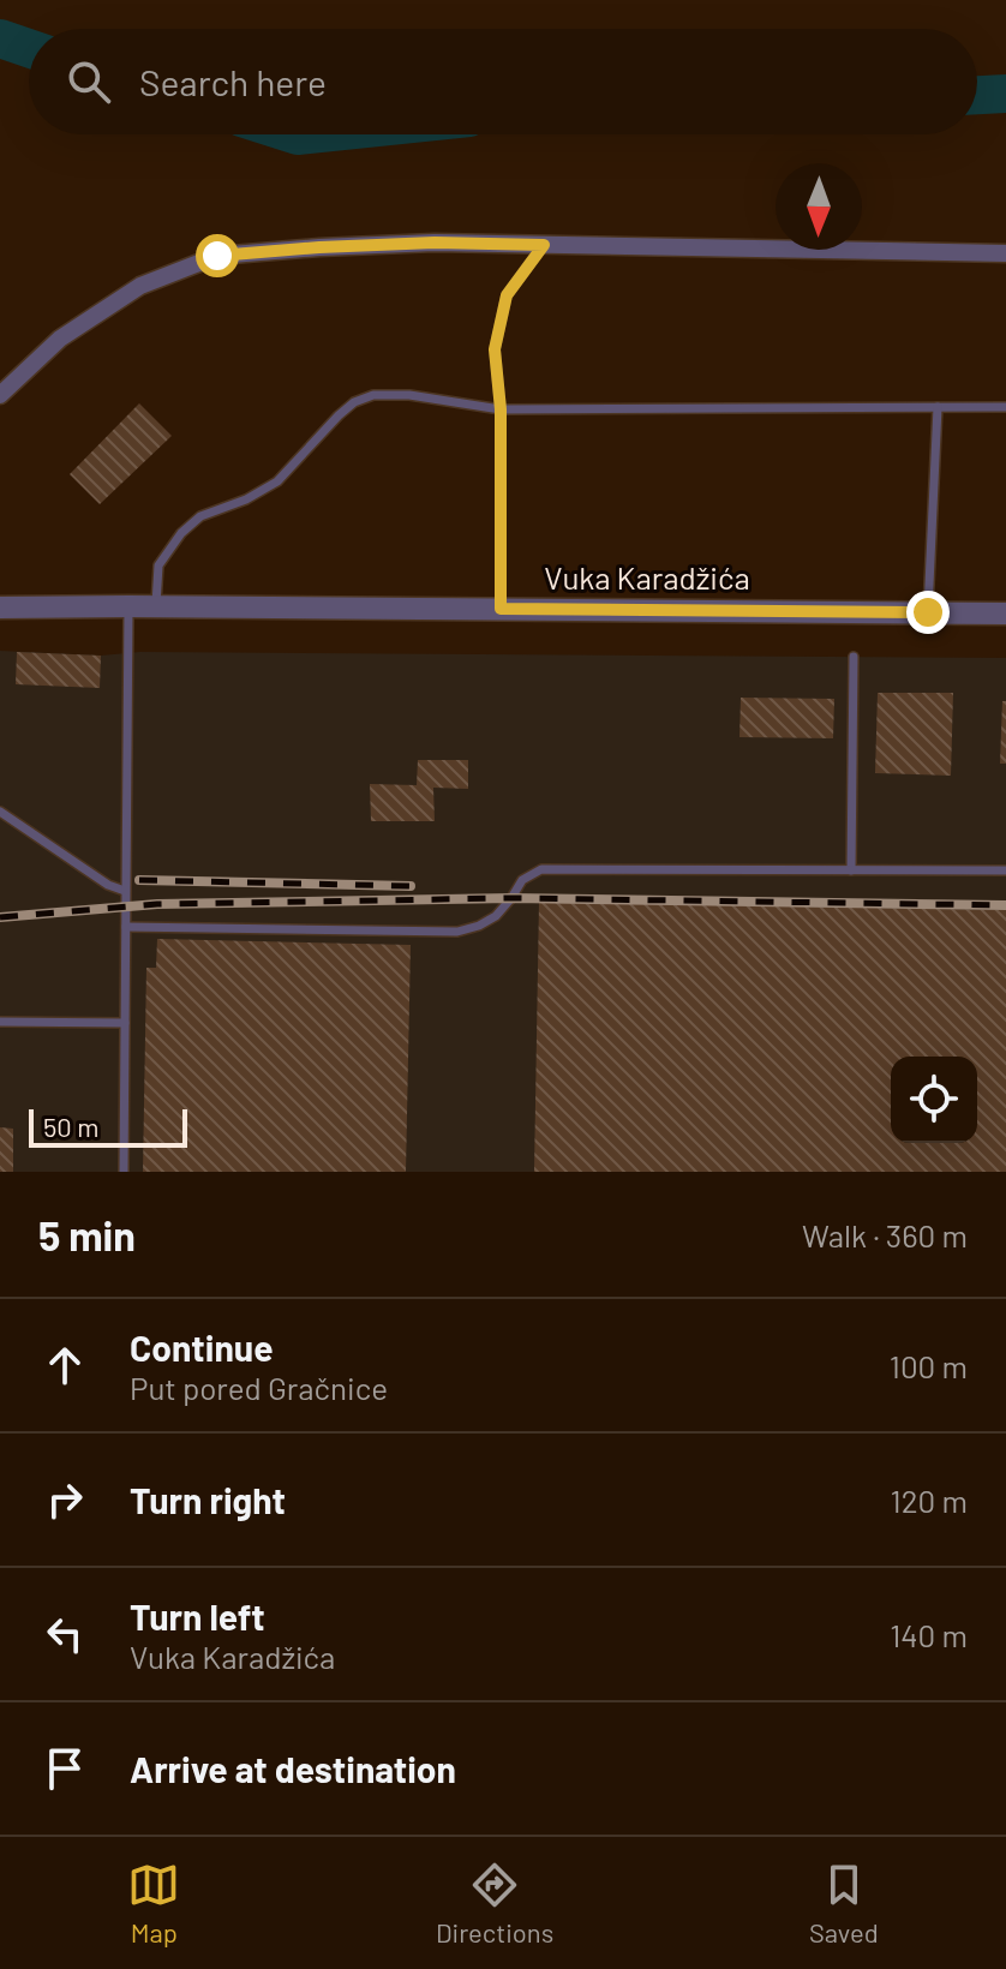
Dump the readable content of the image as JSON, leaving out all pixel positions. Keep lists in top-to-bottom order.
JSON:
{
  "streets": {
    "street": ["Vuka Karadžića"]
  },
  "scale_bar": "50 m",
  "north": "bottom",
  "page": {
    "search": "Search here",
    "scale": "50 m",
    "heading": ["5 min", "Walk · 360 m"],
    "list": [
      ["Continue", "Put pored Gračnice", "100 m"],
      ["Turn right", "120 m"],
      ["Turn left", "Vuka Karadžića", "140 m"],
      "Arrive at destination"
    ],
    "nav": ["Map", "Directions", "Saved"]
  }
}
